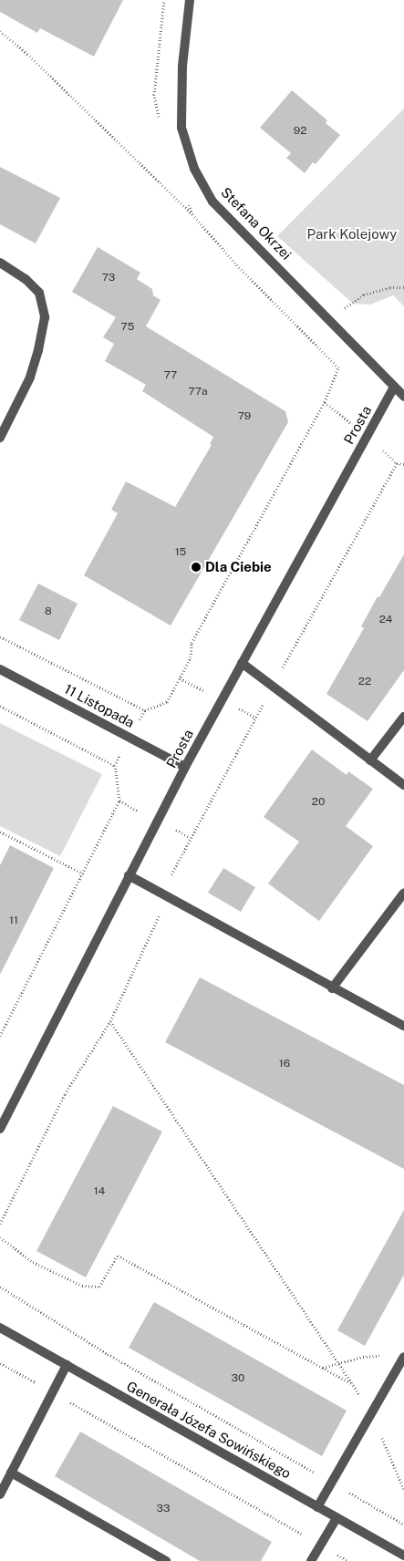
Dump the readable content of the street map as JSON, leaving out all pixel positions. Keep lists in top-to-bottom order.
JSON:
{
  "streets": {
    "street": [
      "Stefana Okrzei",
      "Prosta",
      "11 Listopada",
      "Generała Józefa Sowińskiego"
    ]
  },
  "crossings": [
    ["Stefana Okrzei", "Prosta"],
    ["Prosta", "11 Listopada"]
  ],
  "parks": ["Park Kolejowy"],
  "places": ["Dla Ciebie"],
  "house_numbers": [
    "92",
    "73",
    "75",
    "77",
    "77a",
    "79",
    "15",
    "8",
    "24",
    "22",
    "20",
    "11",
    "16",
    "14",
    "30",
    "33"
  ]
}
